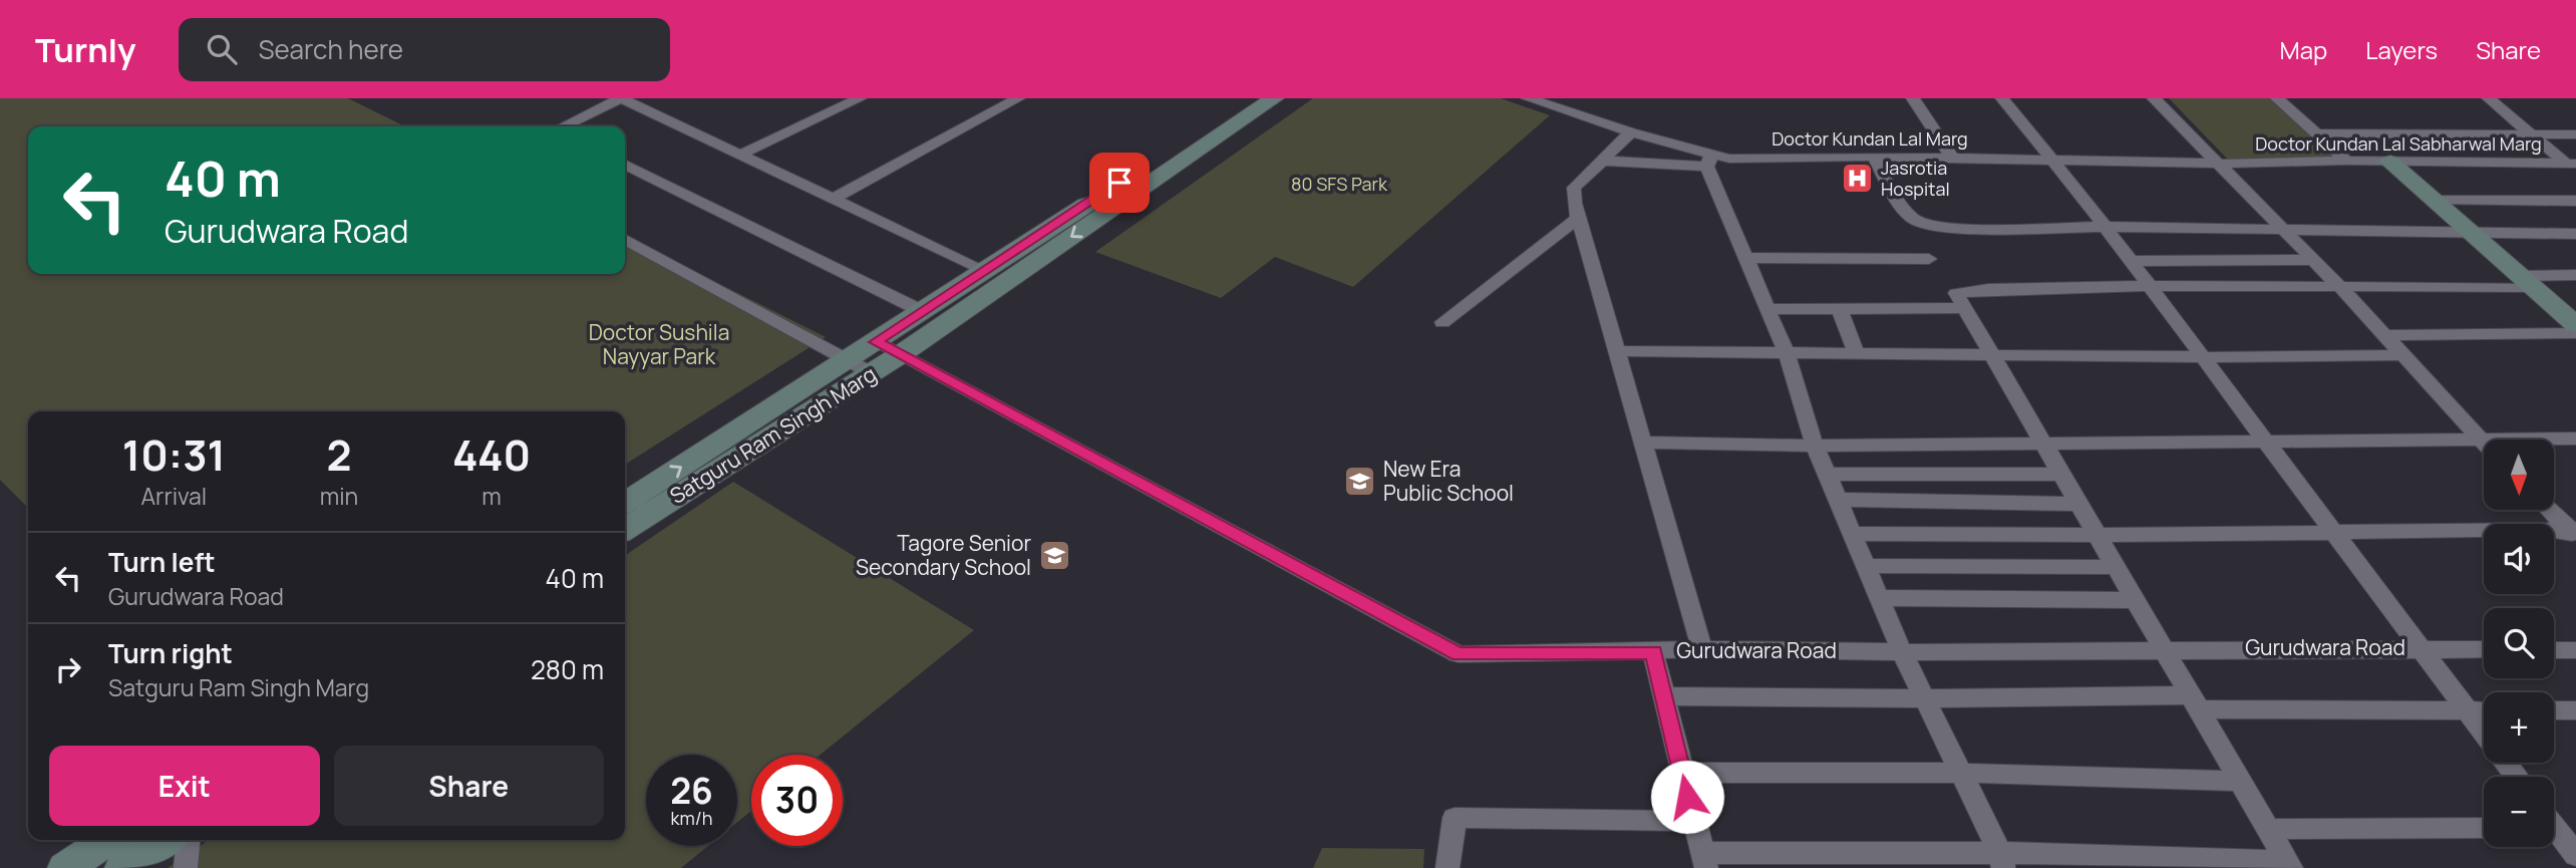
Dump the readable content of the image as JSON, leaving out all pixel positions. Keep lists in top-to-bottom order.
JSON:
{
  "streets": {
    "main road": ["Satguru Ram Singh Marg"],
    "street": ["Doctor Kundan Lal Marg", "Doctor Kundan Lal Sabharwal Marg", "Gurudwara Road"]
  },
  "crossings": [
    ["Doctor Kundan Lal Marg", "Doctor Kundan Lal Sabharwal Marg"],
    ["Satguru Ram Singh Marg", "Gurudwara Road"]
  ],
  "parks": ["80 SFS Park", "Doctor Sushila Nayyar Park"],
  "places": {
    "hospital": ["Jasrotia Hospital"],
    "school or university": ["New Era Public School", "Tagore Senior Secondary School"]
  },
  "north": "bottom",
  "page": {
    "header": "Turnly",
    "search": "Search here",
    "nav": ["Map", "Layers", "Share"],
    "turn": ["40 m", "Gurudwara Road"],
    "eta": [
      "10:31",
      "Arrival",
      "2",
      "min",
      "440",
      "m"
    ],
    "map_buttons": ["+", "−"],
    "list": [
      {
        "name": "Turn left",
        "note": "Gurudwara Road",
        "value": "40 m"
      },
      {
        "name": "Turn right",
        "note": "Satguru Ram Singh Marg",
        "value": "280 m"
      }
    ],
    "buttons": ["Exit", "Share"],
    "speed": "26 km/h",
    "limit": "30"
  }
}
